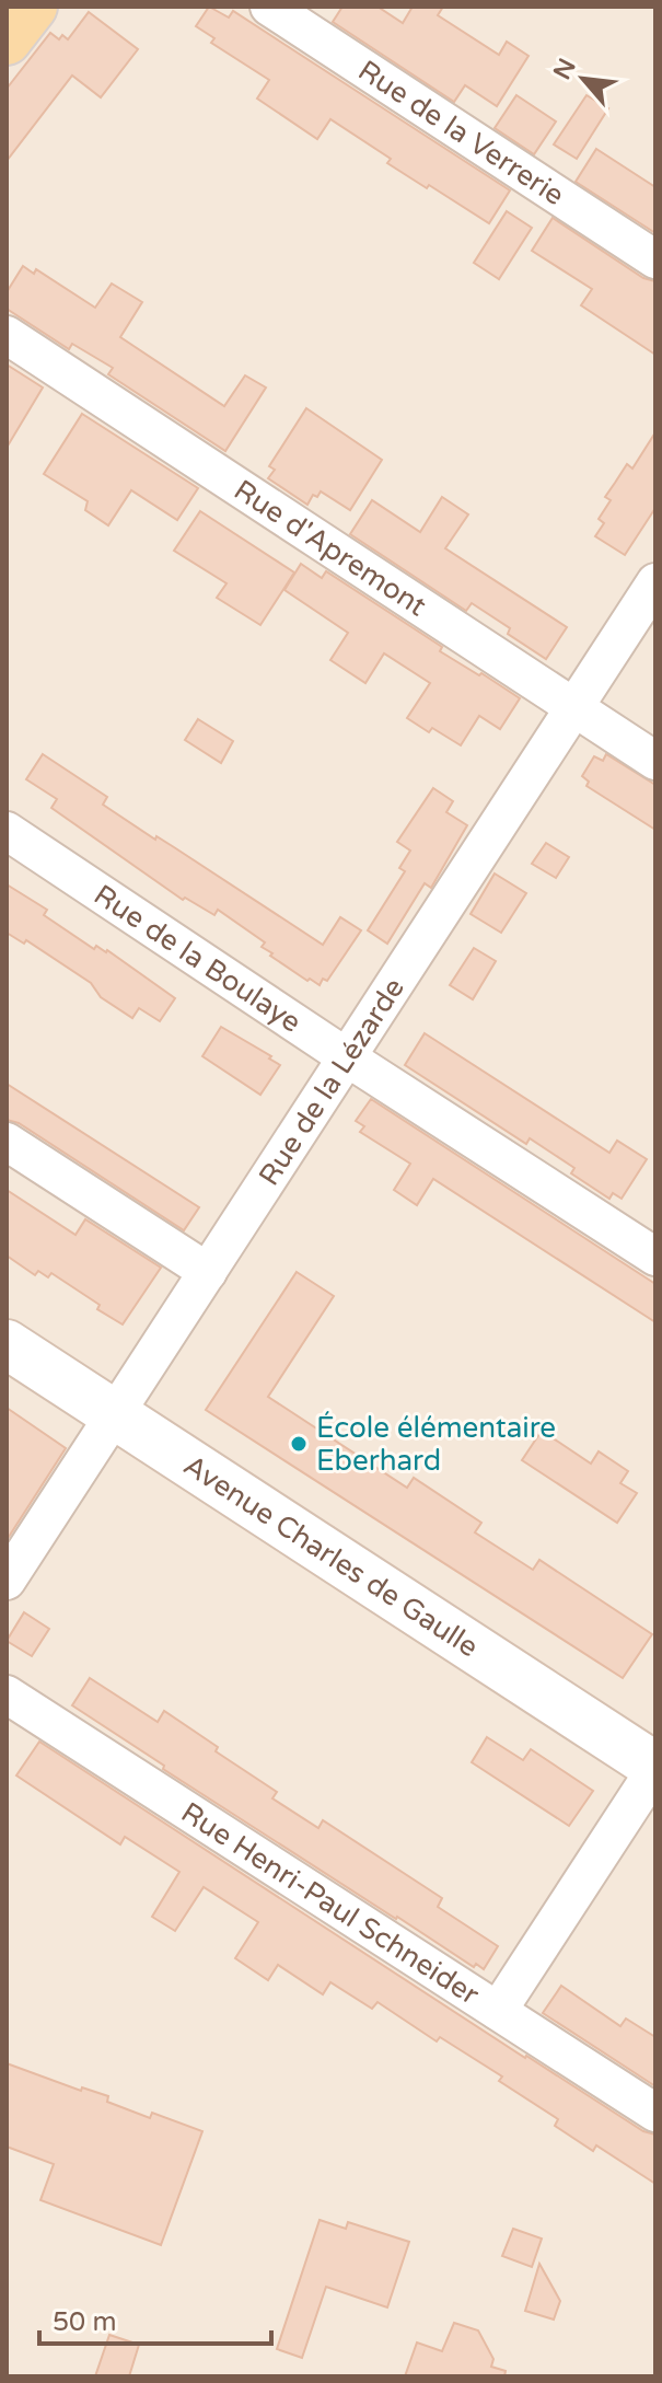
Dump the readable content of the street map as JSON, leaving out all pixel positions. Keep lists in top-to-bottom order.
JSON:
{
  "streets": {
    "street": [
      "Rue de la Verrerie",
      "Rue d'Apremont",
      "Rue de la Boulaye",
      "Rue de la Lézarde",
      "Avenue Charles de Gaulle",
      "Rue Henri-Paul Schneider"
    ]
  },
  "crossings": [
    ["Rue d'Apremont", "Rue de la Lézarde"],
    ["Rue de la Boulaye", "Rue de la Lézarde"],
    ["Rue de la Lézarde", "Avenue Charles de Gaulle"]
  ],
  "places": ["École élémentaire Eberhard"],
  "scale_bar": "50 m",
  "north": "top left"
}
